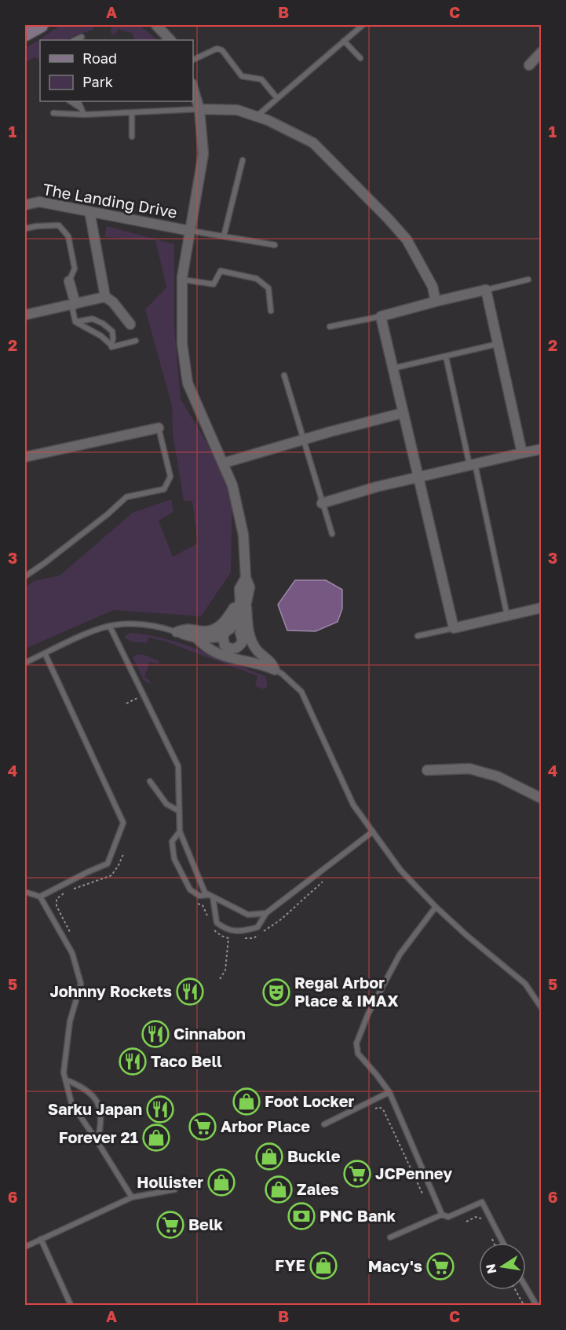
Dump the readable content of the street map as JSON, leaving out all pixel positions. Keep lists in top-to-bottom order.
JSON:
{
  "streets": {
    "street": ["The Landing Drive"]
  },
  "places": {
    "restaurant": [
      "Johnny Rockets",
      "Cinnabon",
      "Taco Bell",
      "Sarku Japan"
    ],
    "theatre": ["Regal Arbor Place & IMAX"],
    "shop": [
      "Foot Locker",
      "Forever 21",
      "Buckle",
      "Hollister",
      "Zales",
      "FYE"
    ],
    "supermarket": [
      "Arbor Place",
      "JCPenney",
      "Belk",
      "Macy's"
    ],
    "bank": ["PNC Bank"]
  },
  "legend": ["Road", "Park"],
  "north": "left",
  "grid": {
    "columns": ["A", "B", "C"],
    "rows": [
      "1",
      "2",
      "3",
      "4",
      "5",
      "6"
    ]
  }
}
